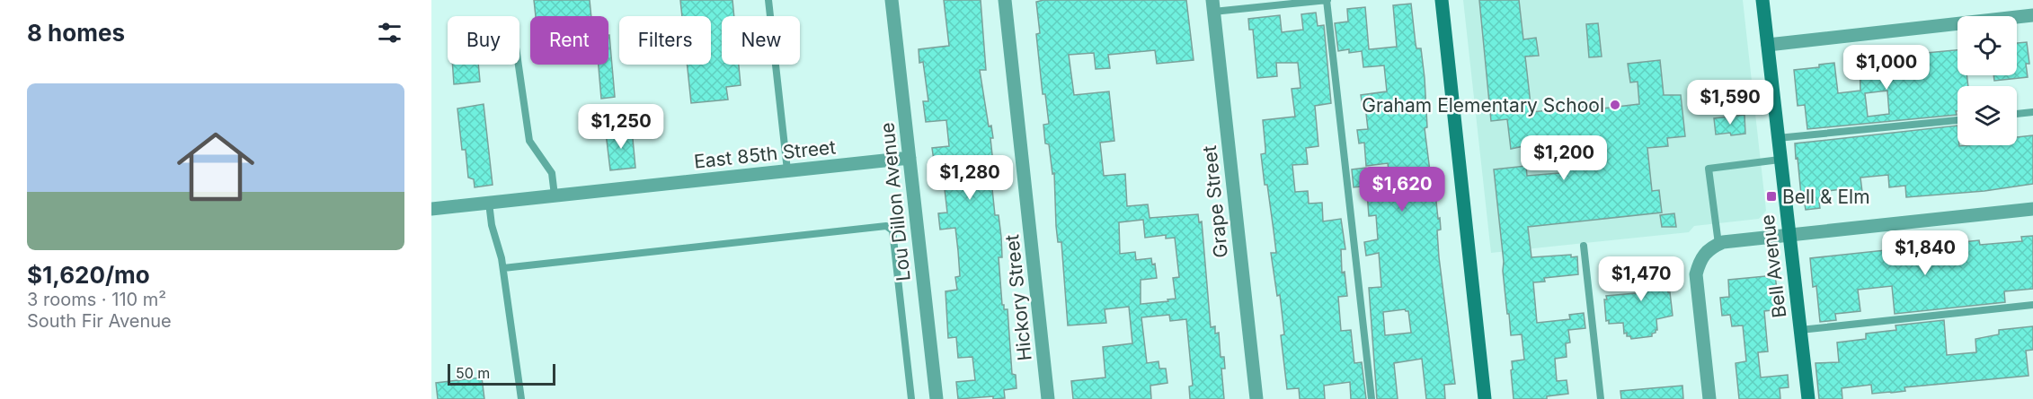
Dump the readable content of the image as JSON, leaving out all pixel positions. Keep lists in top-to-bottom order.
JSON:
{
  "streets": {
    "street": [
      "East 85th Street",
      "Lou Dillon Avenue",
      "Grape Street",
      "Bell Avenue",
      "Hickory Street"
    ]
  },
  "crossings": [
    ["East 85th Street", "Lou Dillon Avenue"]
  ],
  "places": {
    "other": ["Graham Elementary School"],
    "transit": ["Bell & Elm"]
  },
  "scale_bar": "50 m",
  "page": {
    "heading": "8 homes",
    "chip": [
      "Buy",
      "Rent",
      "Filters",
      "New"
    ],
    "price": [
      "$1,000",
      "$1,590",
      "$1,250",
      "$1,200",
      "$1,280",
      "$1,620",
      "$1,840",
      "$1,470"
    ],
    "list": [
      {
        "name": "$1,620/mo",
        "note": "3 rooms · 110 m² · South Fir Avenue"
      }
    ],
    "scale": "50 m"
  }
}
